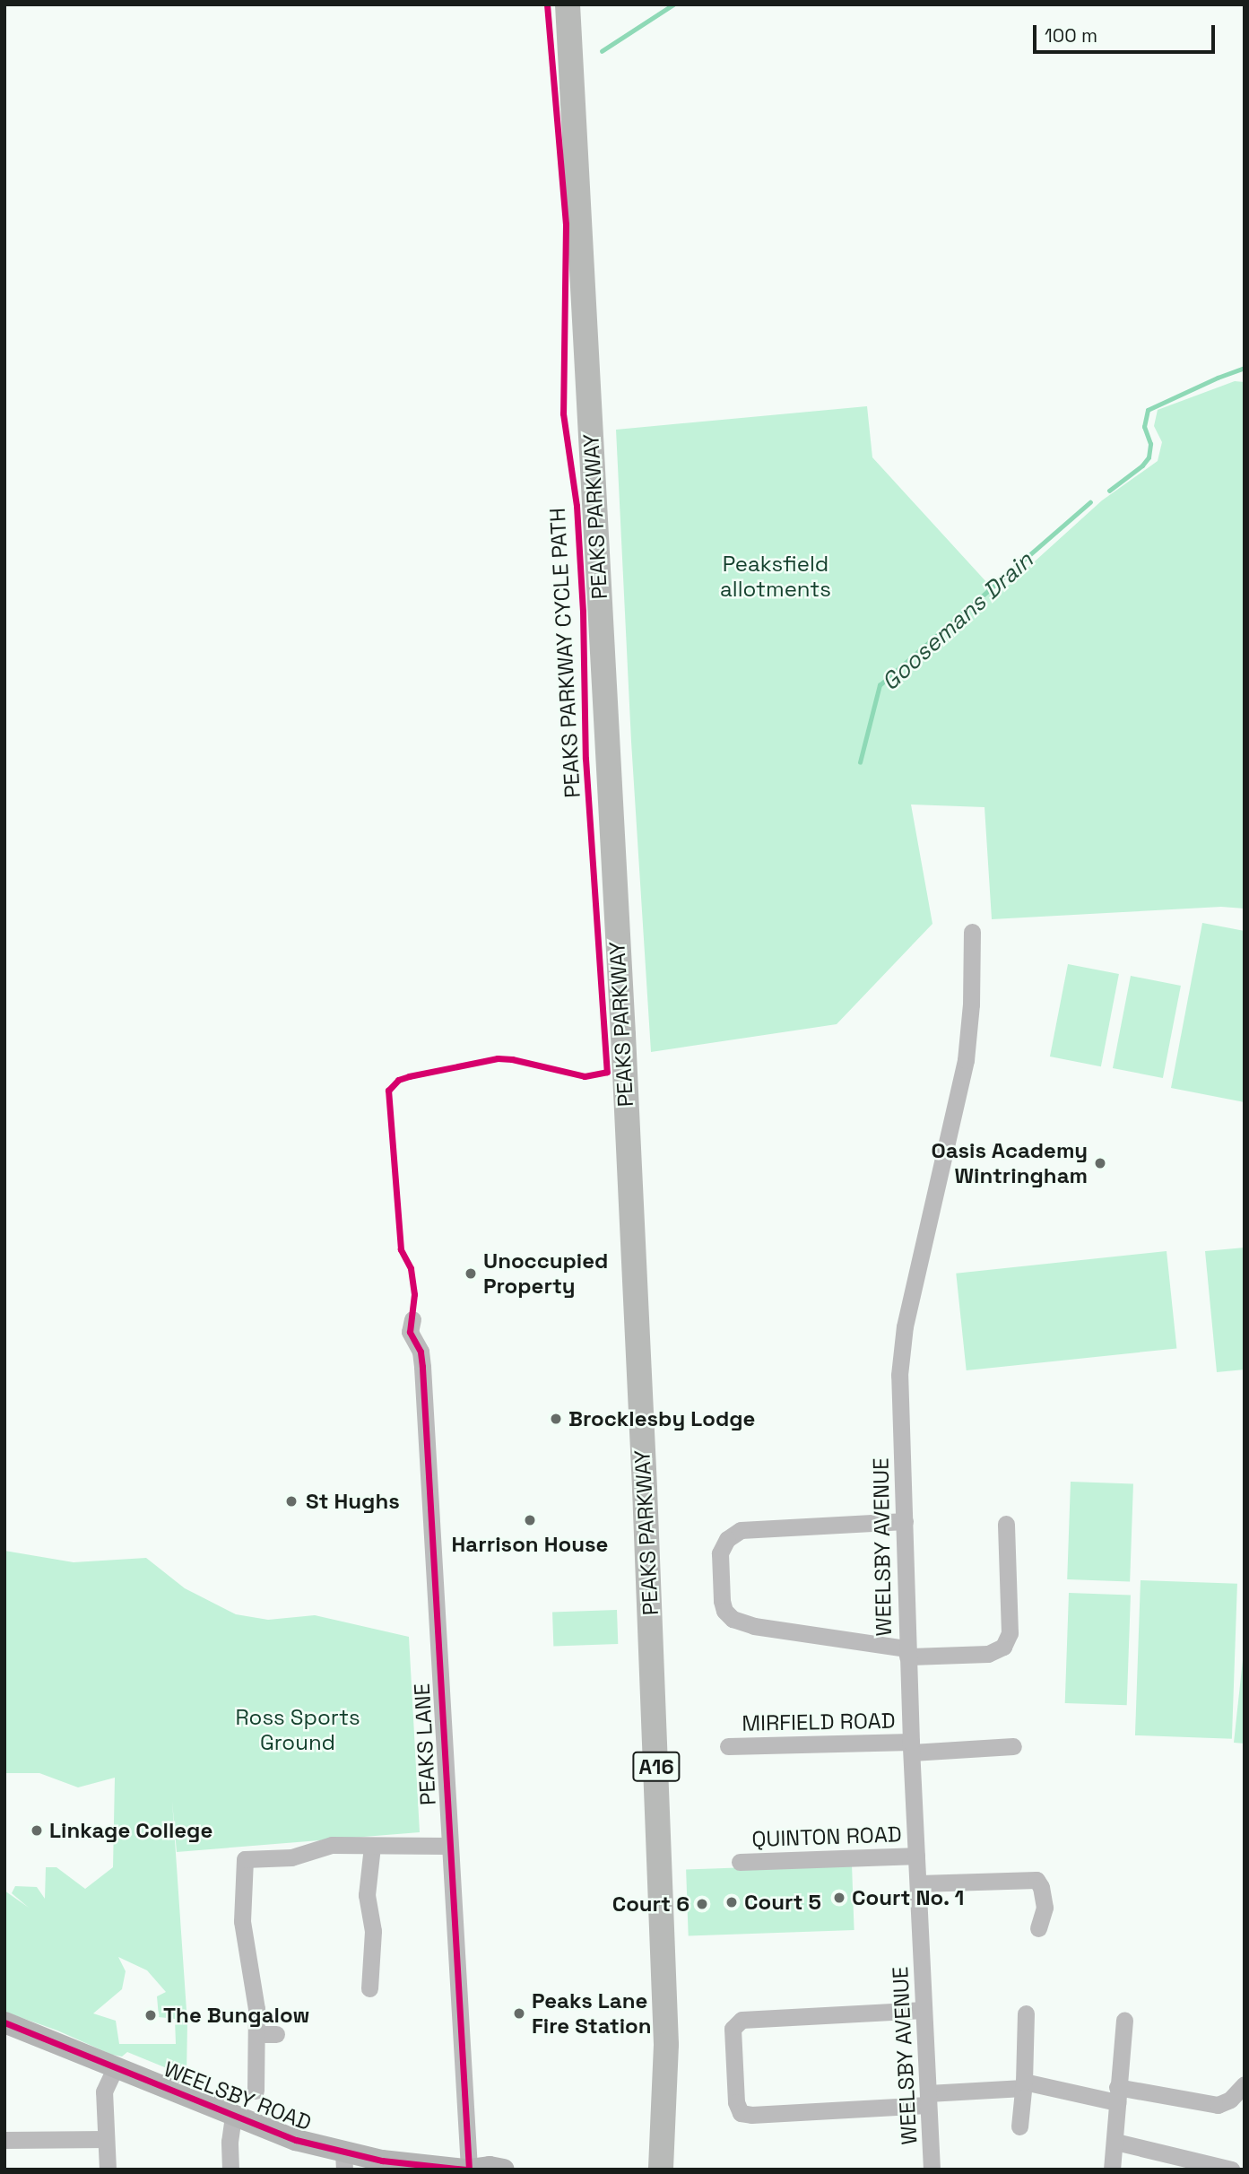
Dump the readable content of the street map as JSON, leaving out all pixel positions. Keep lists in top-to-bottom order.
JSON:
{
  "streets": {
    "highway": ["PEAKS PARKWAY", "A16"],
    "main road": ["WEELSBY ROAD"],
    "street": [
      "WEELSBY AVENUE",
      "MIRFIELD ROAD",
      "PEAKS LANE",
      "QUINTON ROAD"
    ],
    "cycle path": ["PEAKS PARKWAY CYCLE PATH"]
  },
  "crossings": [
    ["WEELSBY AVENUE", "MIRFIELD ROAD"],
    ["WEELSBY AVENUE", "QUINTON ROAD"],
    ["PEAKS LANE", "WEELSBY ROAD"]
  ],
  "water": ["Goosemans Drain"],
  "parks": ["Peaksfield allotments", "Ross Sports Ground"],
  "places": [
    "Oasis Academy Wintringham",
    "Unoccupied Property",
    "Brocklesby Lodge",
    "St Hughs",
    "Harrison House",
    "Linkage College",
    "Court No. 1",
    "Court 5",
    "Court 6",
    "Peaks Lane Fire Station",
    "The Bungalow"
  ],
  "scale_bar": "100 m"
}
